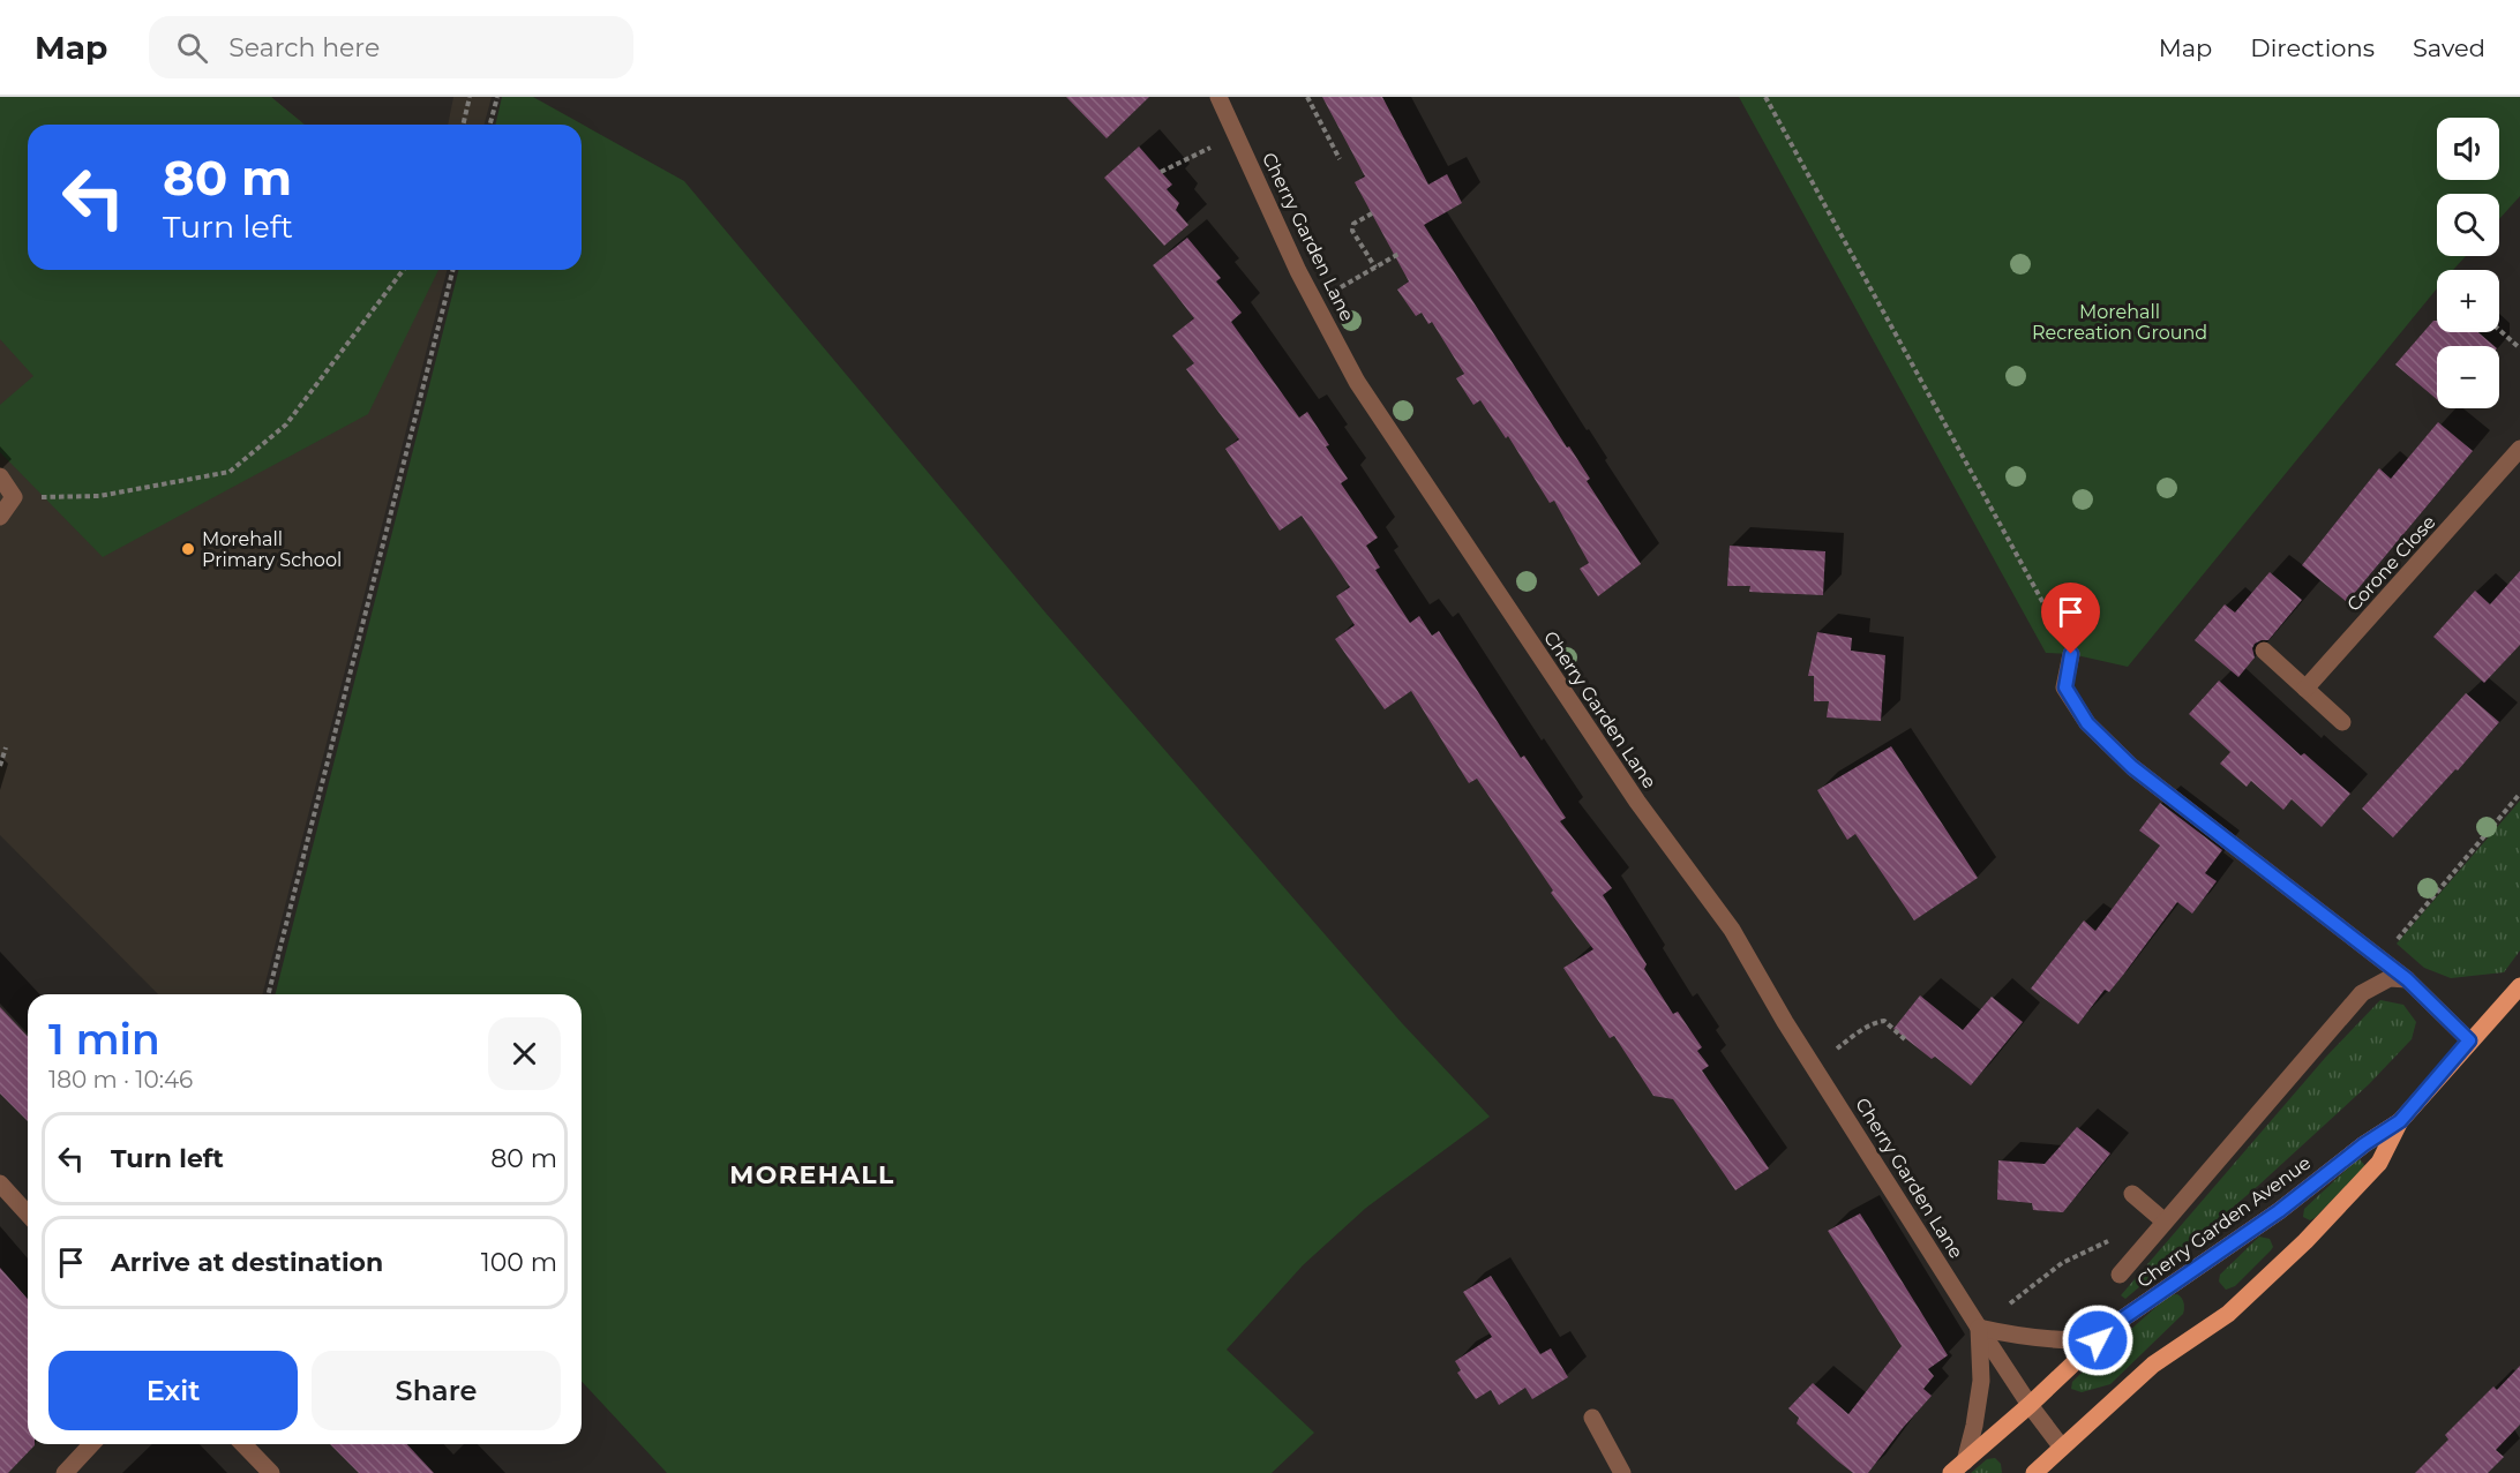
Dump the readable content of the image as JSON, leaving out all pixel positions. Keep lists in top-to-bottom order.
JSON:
{
  "streets": {
    "main road": ["Cherry Garden Avenue"],
    "street": ["Cherry Garden Lane", "Corone Close"]
  },
  "crossings": [
    ["Cherry Garden Lane", "Cherry Garden Avenue"]
  ],
  "districts": ["MOREHALL"],
  "parks": ["Morehall Recreation Ground"],
  "places": ["Morehall Primary School"],
  "page": {
    "header": "Map",
    "search": "Search here",
    "nav": ["Map", "Directions", "Saved"],
    "map_buttons": ["+", "−"],
    "turn": ["80 m", "Turn left"],
    "heading": ["1 min", "180 m · 10:46"],
    "list": [
      {
        "name": "Turn left",
        "value": "80 m"
      },
      {
        "name": "Arrive at destination",
        "value": "100 m"
      }
    ],
    "buttons": ["Exit", "Share"]
  }
}
